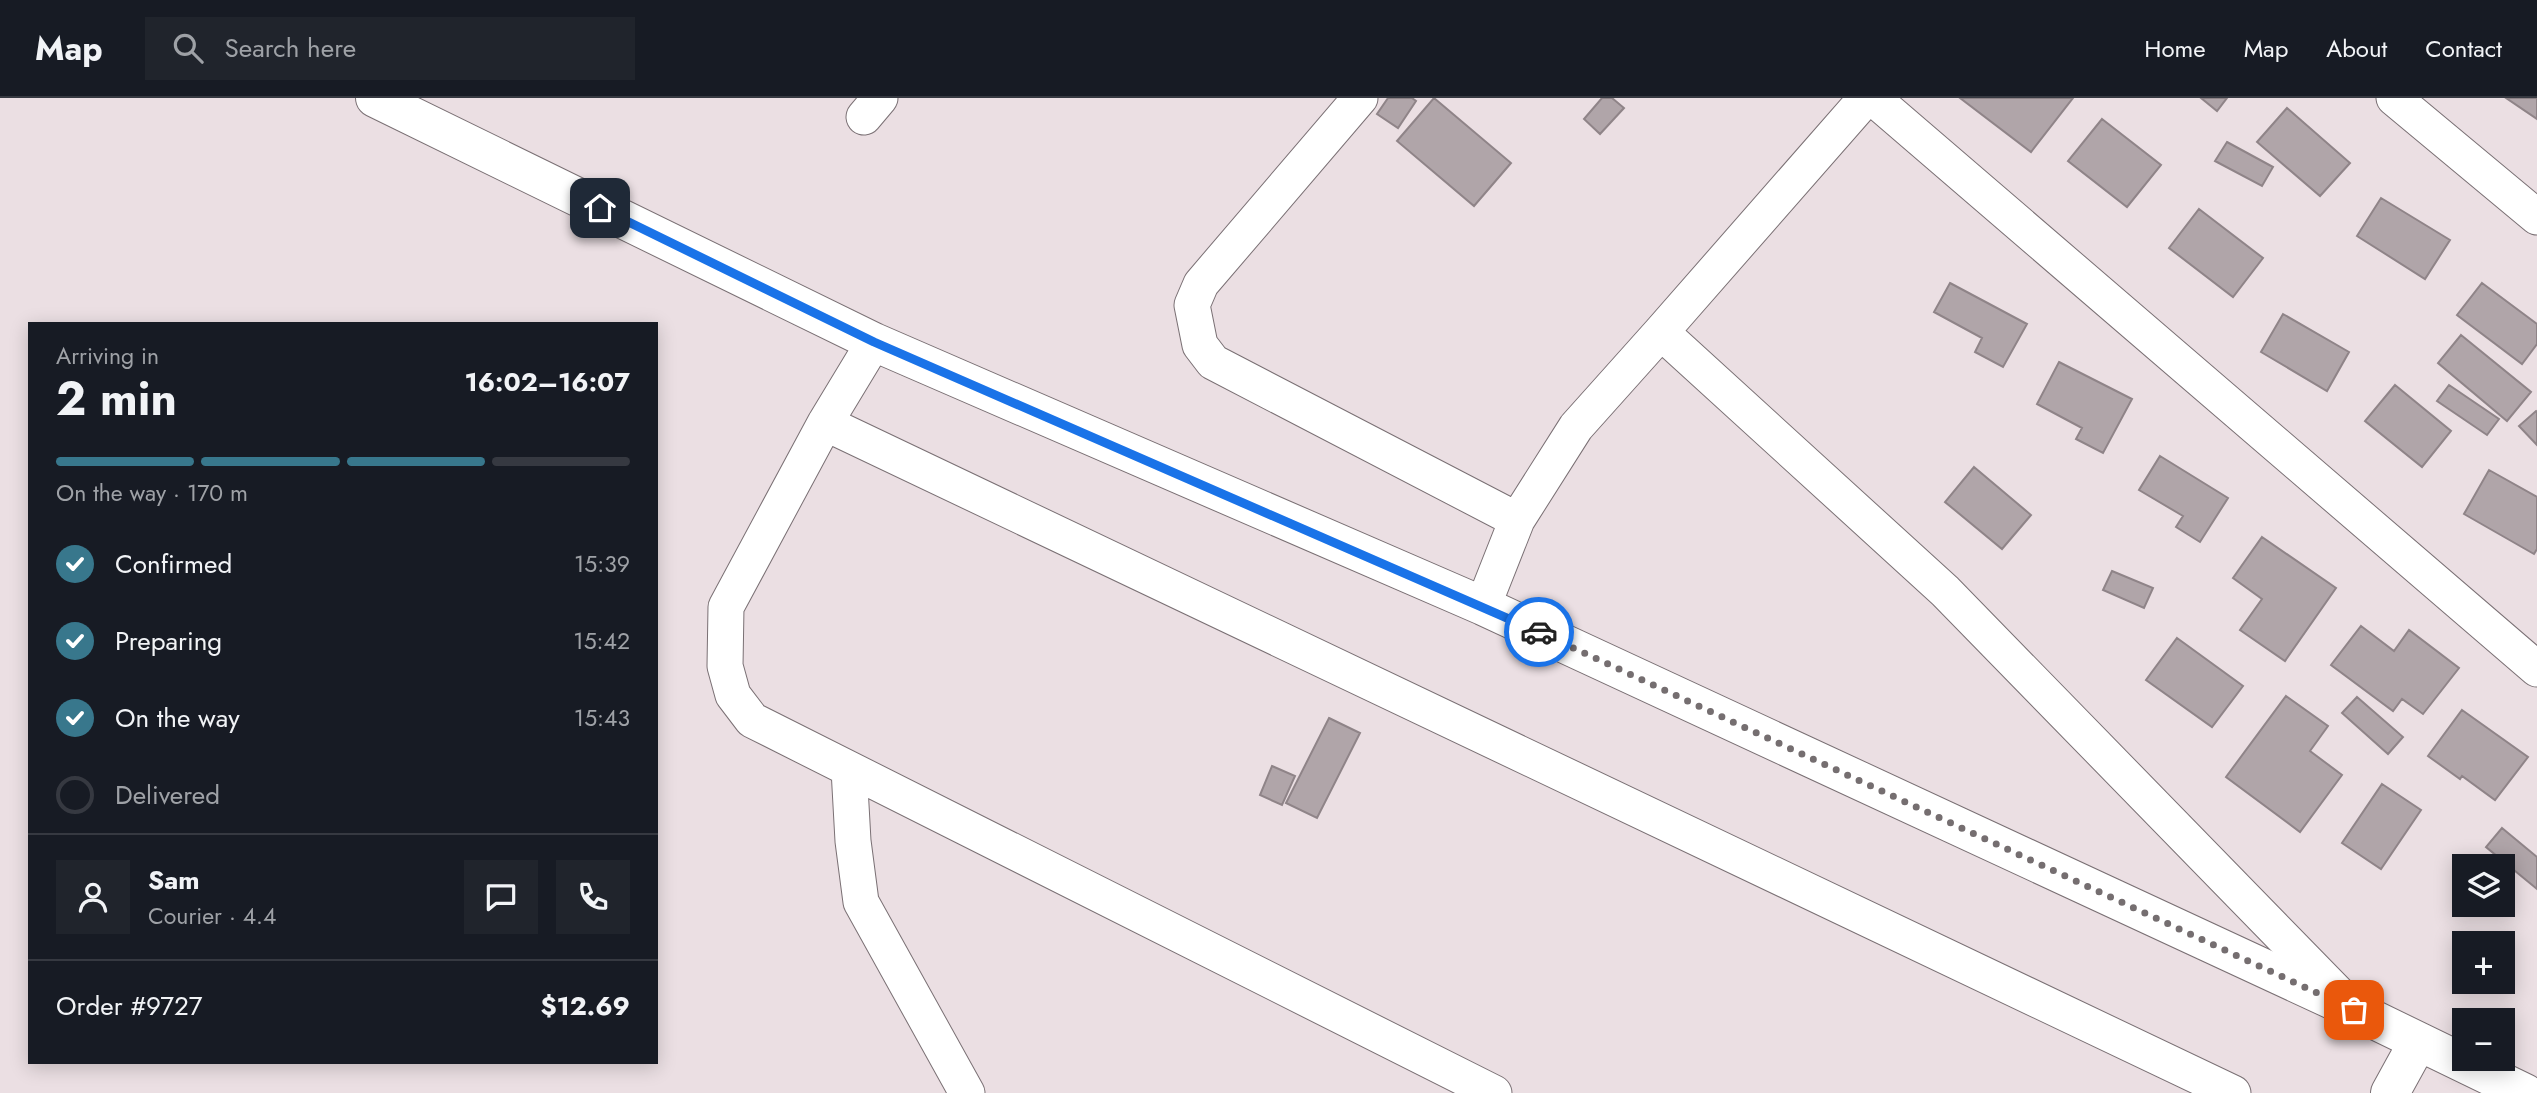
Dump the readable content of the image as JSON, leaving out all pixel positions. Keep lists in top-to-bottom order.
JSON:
{
  "page": {
    "header": "Map",
    "search": "Search here",
    "nav": [
      "Home",
      "Map",
      "About",
      "Contact"
    ],
    "heading": ["2 min", "Arriving in", "16:02–16:07"],
    "panel": [
      "Sam",
      "Courier · 4.4",
      "Order #9727",
      "$12.69"
    ],
    "bar": "On the way · 170 m",
    "list": [
      ["Confirmed", "15:39"],
      ["Preparing", "15:42"],
      ["On the way", "15:43"],
      "Delivered"
    ],
    "map_buttons": ["+", "−"]
  }
}
